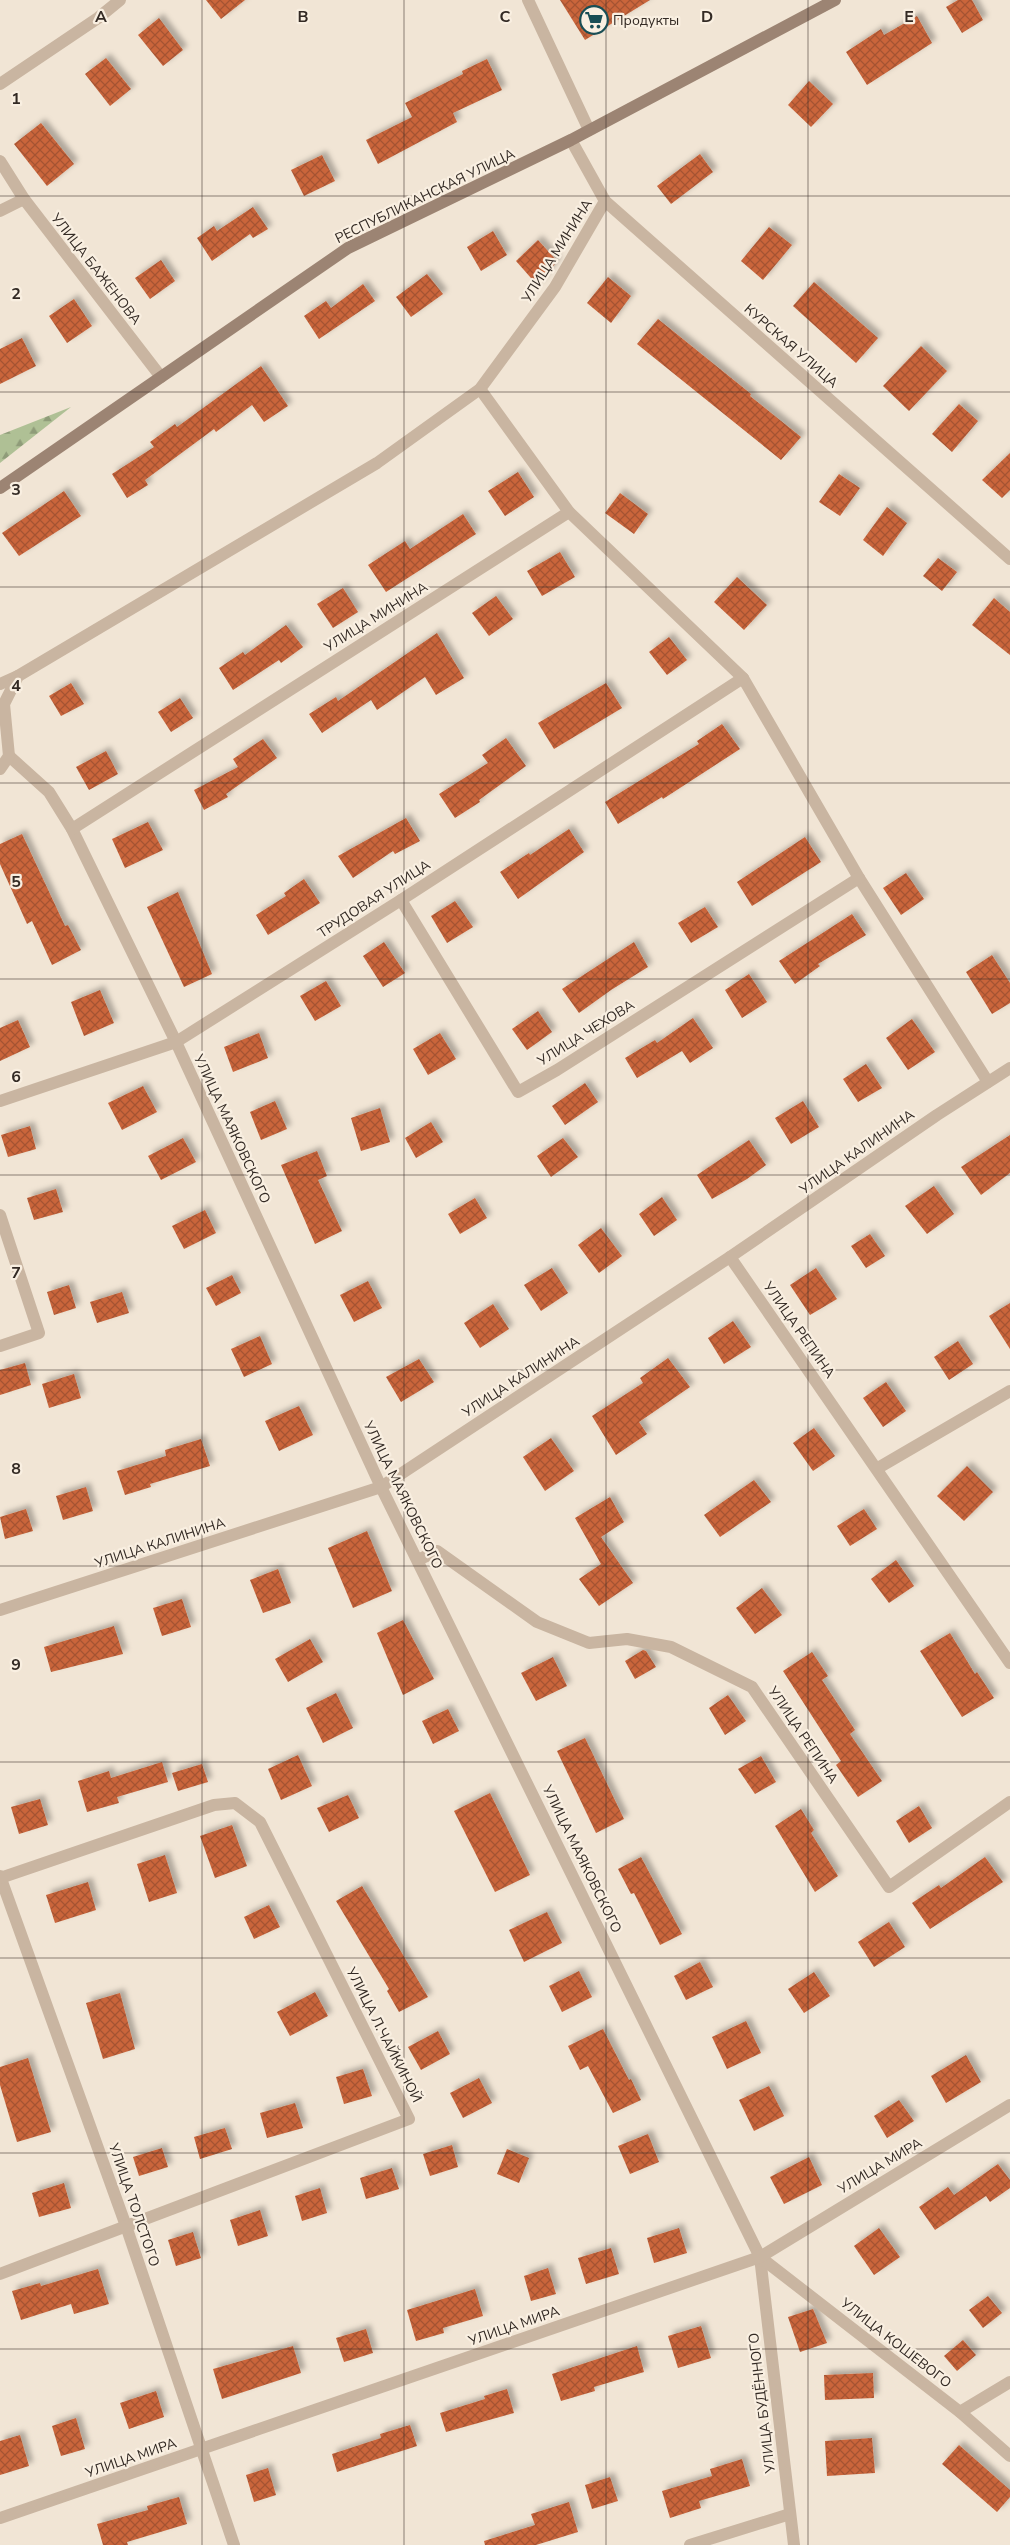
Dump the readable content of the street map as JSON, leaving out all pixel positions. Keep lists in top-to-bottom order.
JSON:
{
  "streets": {
    "street": [
      "РЕСПУБЛИКАНСКАЯ УЛИЦА",
      "УЛИЦА МИНИНА",
      "УЛИЦА БАЖЕНОВА",
      "КУРСКАЯ УЛИЦА",
      "ТРУДОВАЯ УЛИЦА",
      "УЛИЦА ЧЕХОВА",
      "УЛИЦА МАЯКОВСКОГО",
      "УЛИЦА КАЛИНИНА",
      "УЛИЦА РЕПИНА",
      "УЛИЦА Л.ЧАЙКИНОЙ",
      "УЛИЦА МИРА",
      "УЛИЦА ТОЛСТОГО",
      "УЛИЦА КОШЕВОГО",
      "УЛИЦА БУДЁННОГО"
    ]
  },
  "crossings": [
    ["РЕСПУБЛИКАНСКАЯ УЛИЦА", "УЛИЦА БАЖЕНОВА"],
    ["РЕСПУБЛИКАНСКАЯ УЛИЦА", "КУРСКАЯ УЛИЦА"],
    ["УЛИЦА МИНИНА", "КУРСКАЯ УЛИЦА"],
    ["УЛИЦА МИНИНА", "УЛИЦА МАЯКОВСКОГО"],
    ["ТРУДОВАЯ УЛИЦА", "УЛИЦА ЧЕХОВА"],
    ["ТРУДОВАЯ УЛИЦА", "УЛИЦА МАЯКОВСКОГО"],
    ["УЛИЦА МАЯКОВСКОГО", "УЛИЦА КАЛИНИНА"],
    ["УЛИЦА МАЯКОВСКОГО", "УЛИЦА РЕПИНА"],
    ["УЛИЦА МАЯКОВСКОГО", "УЛИЦА МИРА"],
    ["УЛИЦА МАЯКОВСКОГО", "УЛИЦА КОШЕВОГО"],
    ["УЛИЦА МАЯКОВСКОГО", "УЛИЦА БУДЁННОГО"],
    ["УЛИЦА КАЛИНИНА", "УЛИЦА РЕПИНА"],
    ["УЛИЦА Л.ЧАЙКИНОЙ", "УЛИЦА ТОЛСТОГО"],
    ["УЛИЦА МИРА", "УЛИЦА ТОЛСТОГО"],
    ["УЛИЦА МИРА", "УЛИЦА КОШЕВОГО"],
    ["УЛИЦА МИРА", "УЛИЦА БУДЁННОГО"],
    ["УЛИЦА КОШЕВОГО", "УЛИЦА БУДЁННОГО"]
  ],
  "places": {
    "supermarket": ["Продукты"]
  },
  "grid": {
    "columns": [
      "A",
      "B",
      "C",
      "D",
      "E"
    ],
    "rows": [
      "1",
      "2",
      "3",
      "4",
      "5",
      "6",
      "7",
      "8",
      "9"
    ]
  }
}
